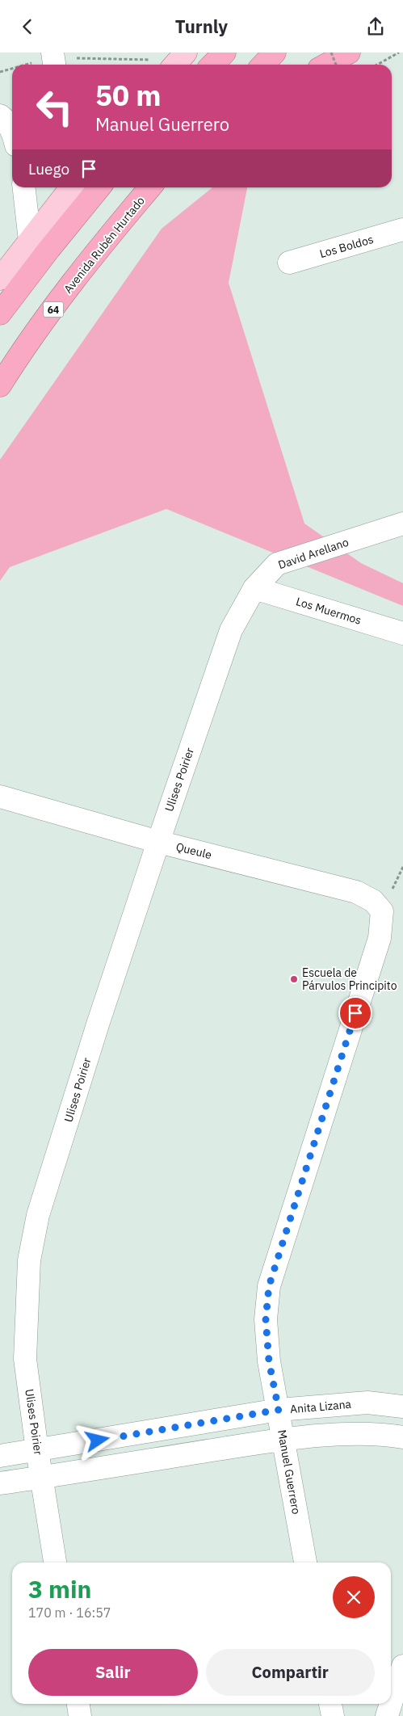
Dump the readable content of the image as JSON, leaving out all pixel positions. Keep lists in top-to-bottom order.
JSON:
{
  "streets": {
    "highway": ["Avenida Rubén Hurtado", "64"],
    "street": [
      "Los Boldos",
      "David Arellano",
      "Los Muermos",
      "Ulises Poirier",
      "Queule",
      "Anita Lizana",
      "Manuel Guerrero"
    ]
  },
  "crossings": [
    ["David Arellano", "Los Muermos"],
    ["David Arellano", "Ulises Poirier"],
    ["Ulises Poirier", "Queule"],
    ["Ulises Poirier", "Anita Lizana"],
    ["Queule", "Manuel Guerrero"],
    ["Anita Lizana", "Manuel Guerrero"]
  ],
  "places": ["Escuela de Párvulos Principito"],
  "page": {
    "header": "Turnly",
    "turn": ["50 m", "Manuel Guerrero"],
    "then": "Luego",
    "heading": ["3 min", "170 m · 16:57"],
    "buttons": ["Salir", "Compartir"]
  }
}
